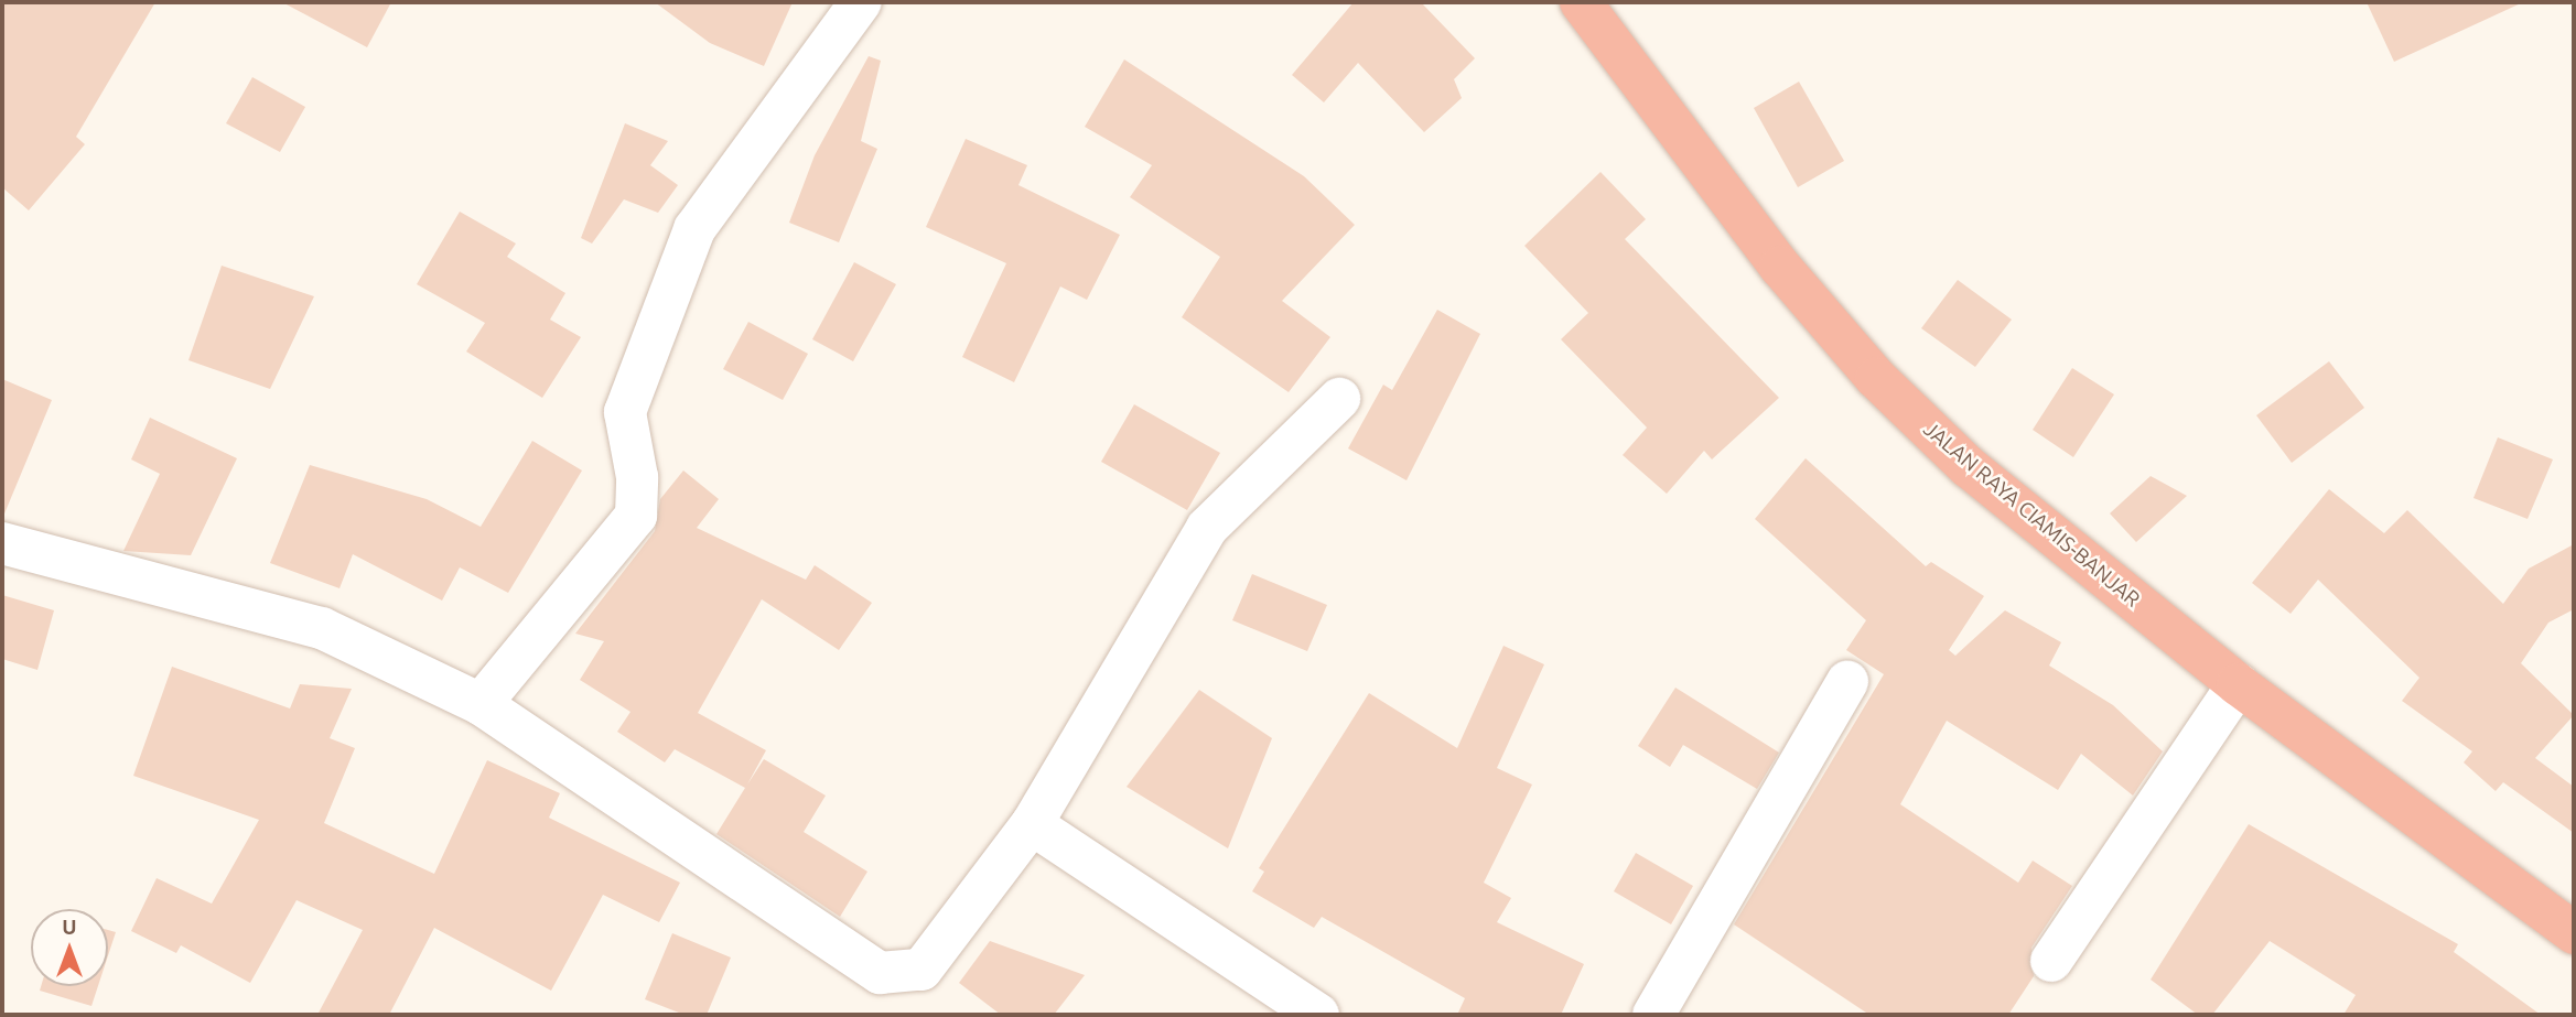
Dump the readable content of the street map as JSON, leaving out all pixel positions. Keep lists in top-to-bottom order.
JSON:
{
  "streets": {
    "highway": ["JALAN RAYA CIAMIS-BANJAR"]
  },
  "north": "top"
}
